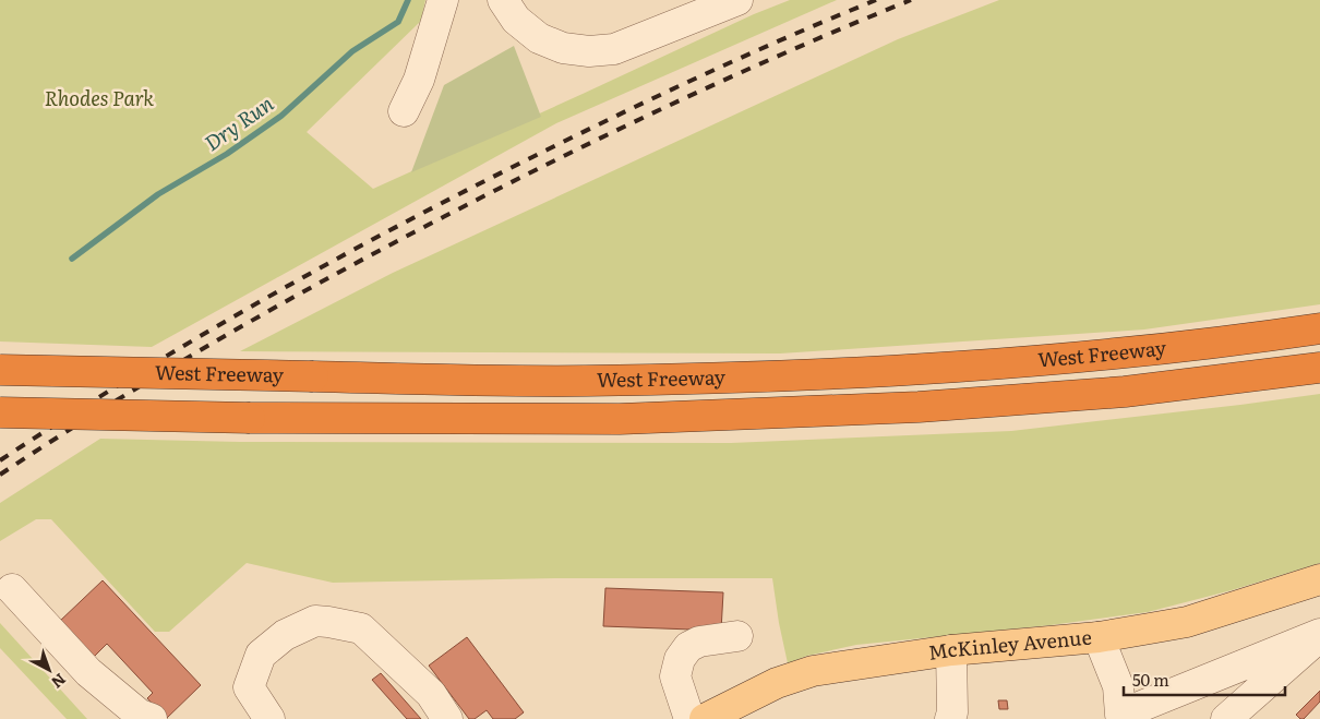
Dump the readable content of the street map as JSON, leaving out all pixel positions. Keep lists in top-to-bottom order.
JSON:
{
  "streets": {
    "highway": ["West Freeway"],
    "main road": ["McKinley Avenue"]
  },
  "water": ["Dry Run"],
  "parks": ["Rhodes Park"],
  "scale_bar": "50 m",
  "north": "bottom right"
}
